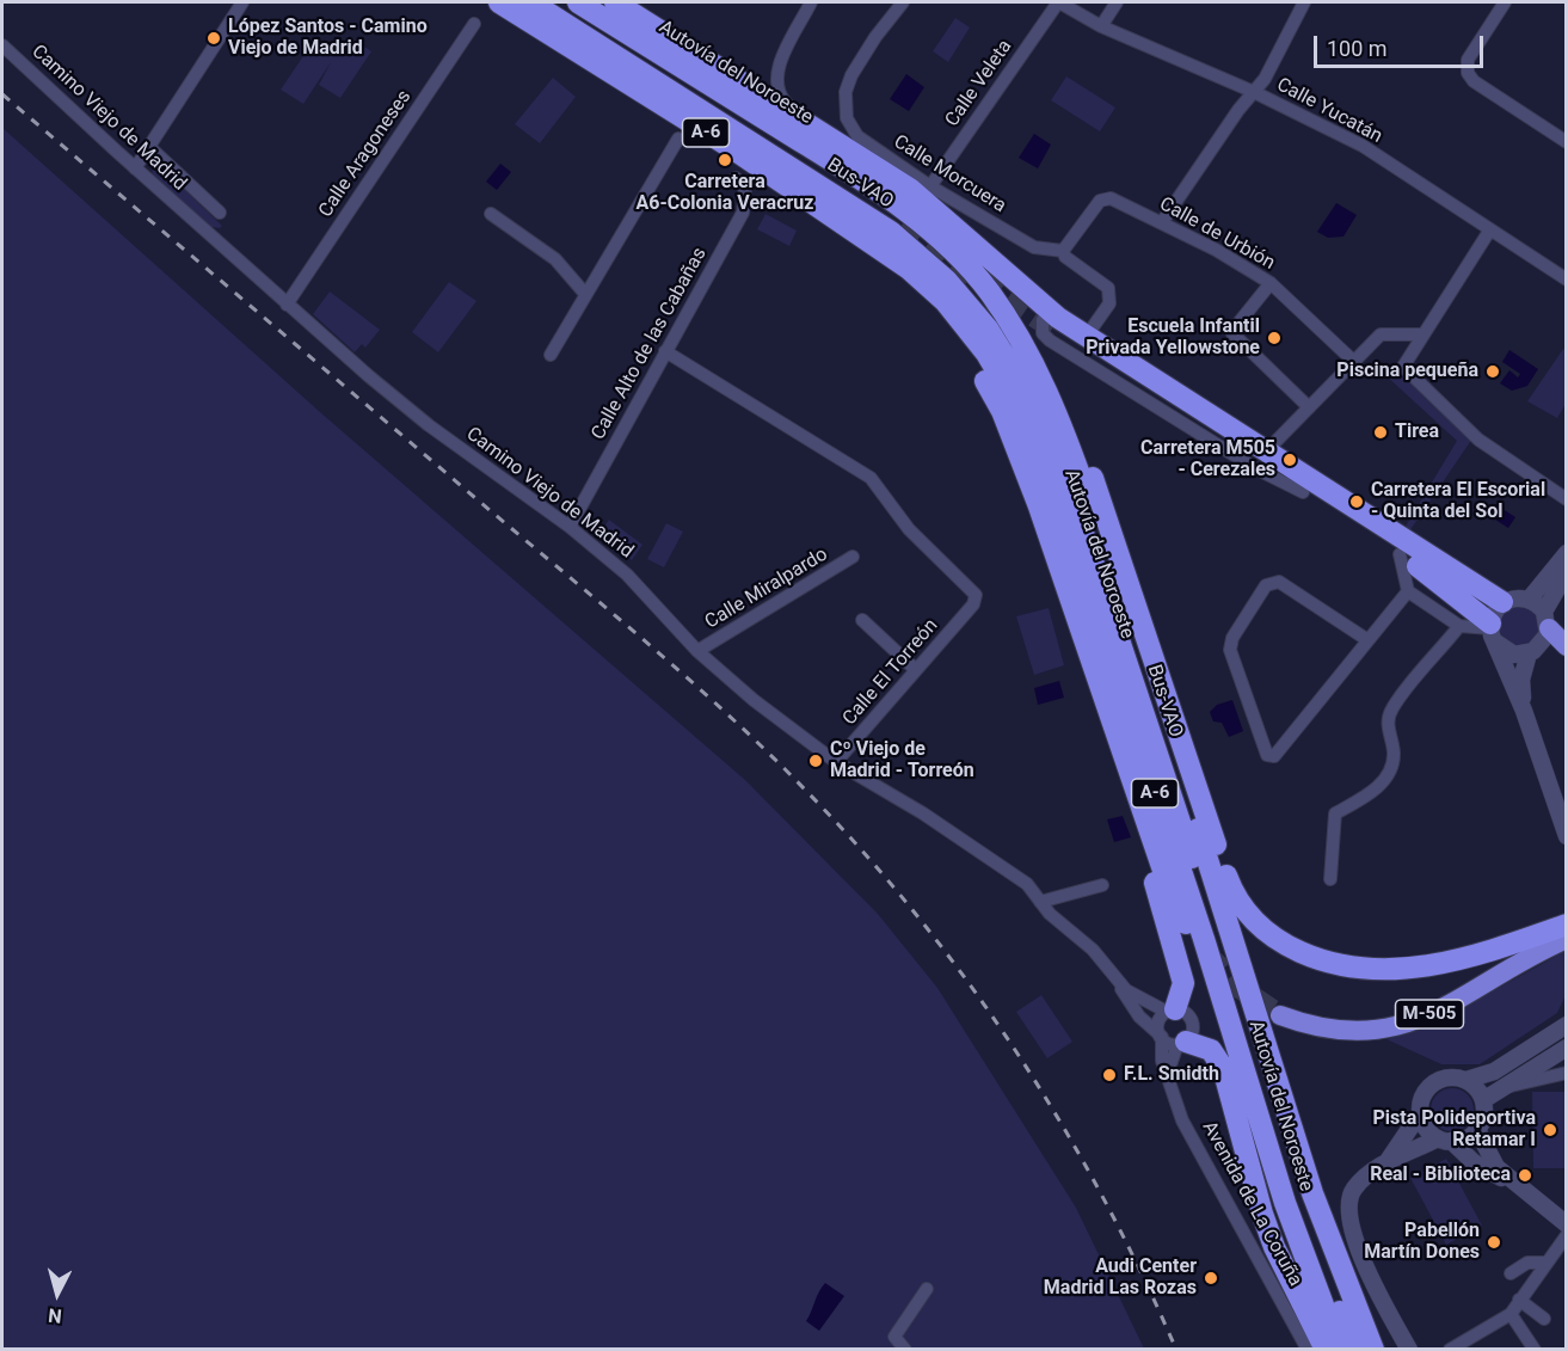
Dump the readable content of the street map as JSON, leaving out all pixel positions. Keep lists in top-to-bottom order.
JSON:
{
  "streets": {
    "highway": [
      "Autovía del Noroeste",
      "A-6",
      "Bus-VAO",
      "M-505"
    ],
    "street": [
      "Calle Veleta",
      "Calle Yucatán",
      "Camino Viejo de Madrid",
      "Calle Aragoneses",
      "Calle Morcuera",
      "Calle de Urbión",
      "Calle Alto de las Cabañas",
      "Calle Miralpardo",
      "Calle El Torreón",
      "Avenida de La Coruña"
    ]
  },
  "crossings": [
    ["Calle Veleta", "Calle Yucatán"],
    ["Calle Veleta", "Calle Morcuera"],
    ["Camino Viejo de Madrid", "Calle Aragoneses"],
    ["Camino Viejo de Madrid", "Calle Alto de las Cabañas"],
    ["Camino Viejo de Madrid", "Calle Miralpardo"],
    ["Camino Viejo de Madrid", "Calle El Torreón"],
    ["Camino Viejo de Madrid", "Avenida de La Coruña"],
    ["Calle Morcuera", "Calle de Urbión"],
    ["Calle Alto de las Cabañas", "Calle El Torreón"]
  ],
  "places": [
    "López Santos - Camino Viejo de Madrid",
    "Carretera A6-Colonia Veracruz",
    "Escuela Infantil Privada Yellowstone",
    "Piscina pequeña",
    "Tirea",
    "Carretera M505 - Cerezales",
    "Carretera El Escorial - Quinta del Sol",
    "Cº Viejo de Madrid - Torreón",
    "F.L. Smidth",
    "Pista Polideportiva Retamar I",
    "Real - Biblioteca",
    "Pabellón Martín Dones",
    "Audi Center Madrid Las Rozas"
  ],
  "scale_bar": "100 m",
  "north": "bottom"
}
